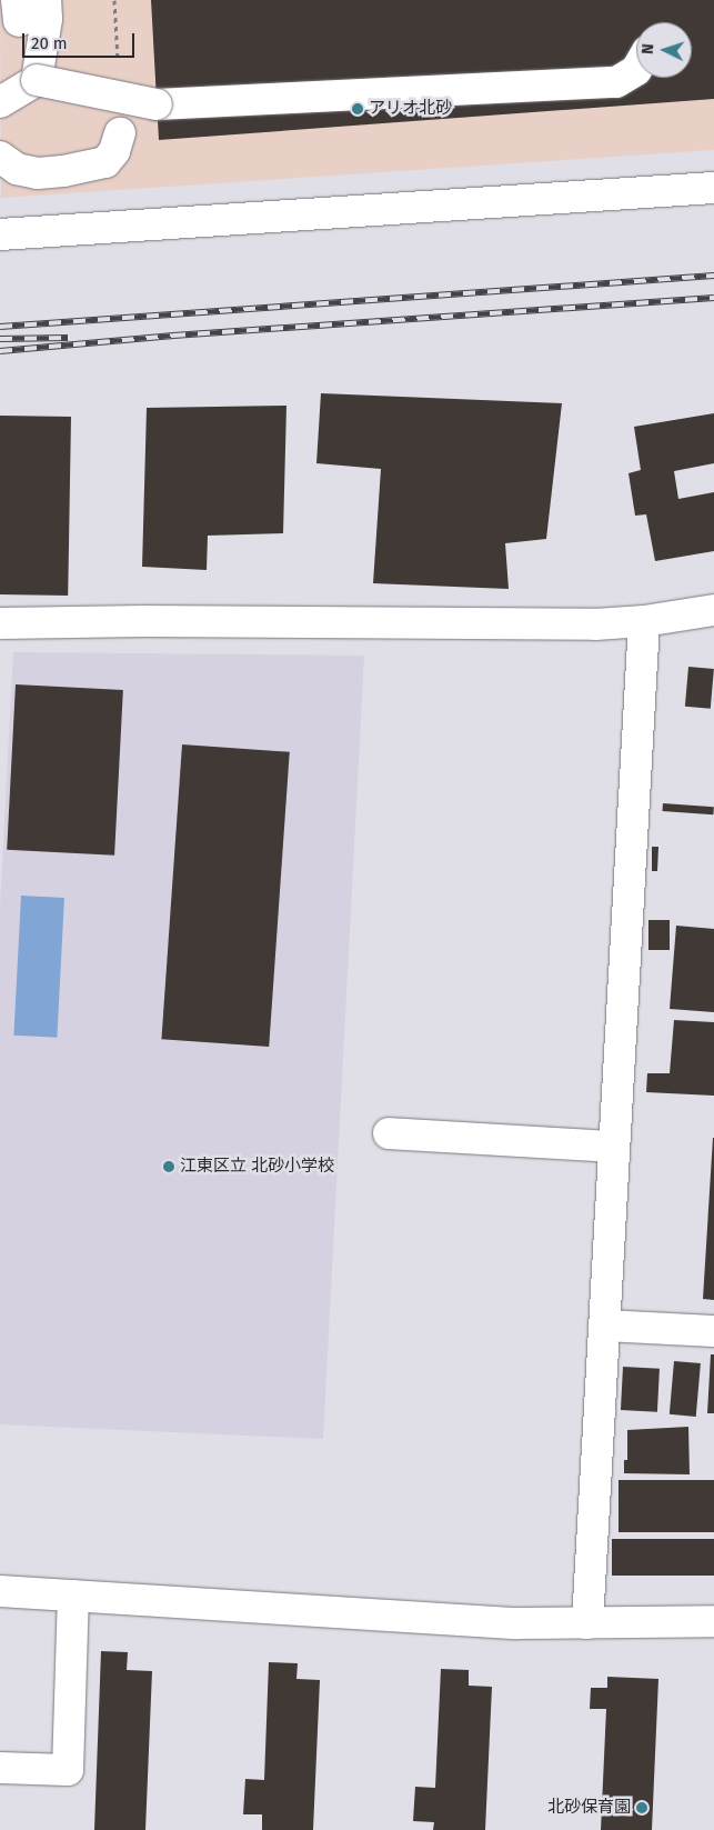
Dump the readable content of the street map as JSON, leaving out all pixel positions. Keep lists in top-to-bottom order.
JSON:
{
  "places": ["アリオ北砂", "江東区立 北砂小学校", "北砂保育園"],
  "scale_bar": "20 m",
  "north": "left"
}
